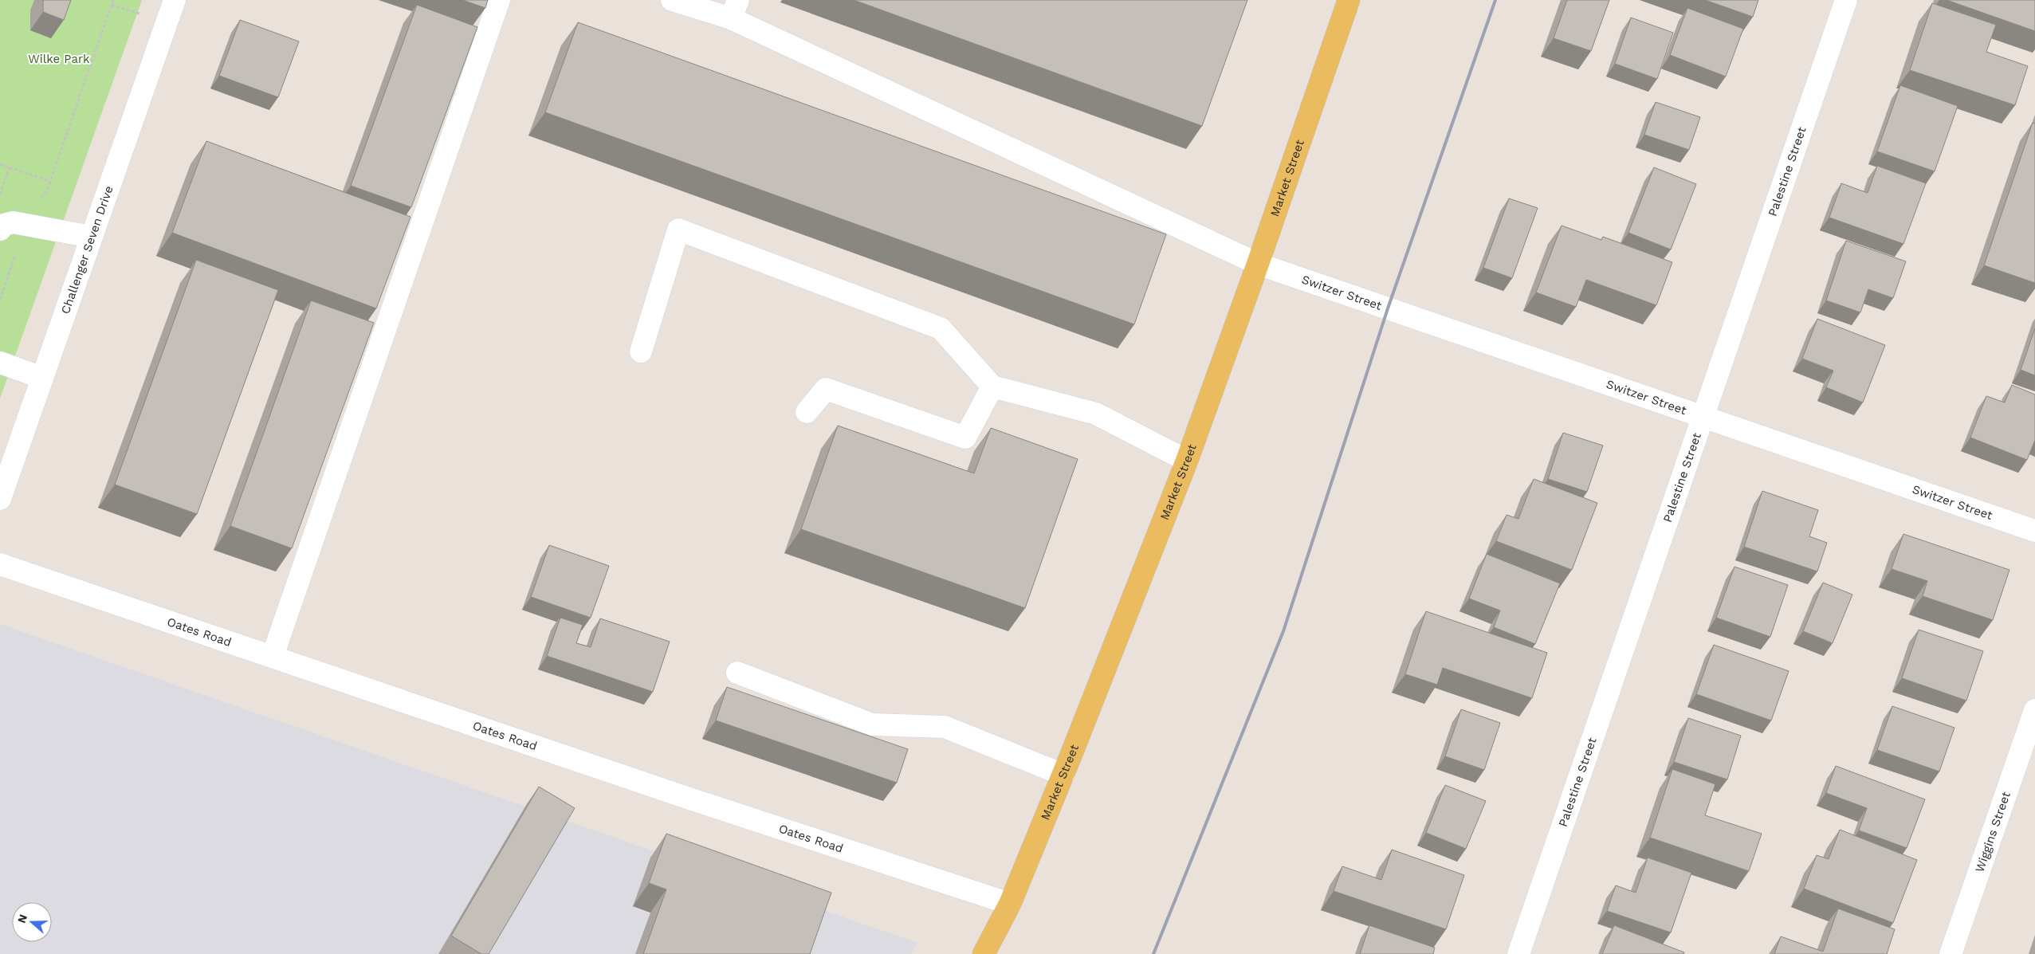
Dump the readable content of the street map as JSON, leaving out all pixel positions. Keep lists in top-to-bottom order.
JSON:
{
  "streets": {
    "main road": ["Market Street"],
    "street": [
      "Palestine Street",
      "Challenger Seven Drive",
      "Switzer Street",
      "Oates Road",
      "Wiggins Street"
    ]
  },
  "crossings": [
    ["Palestine Street", "Switzer Street"],
    ["Market Street", "Switzer Street"],
    ["Market Street", "Oates Road"]
  ],
  "parks": ["Wilke Park"],
  "north": "left"
}
